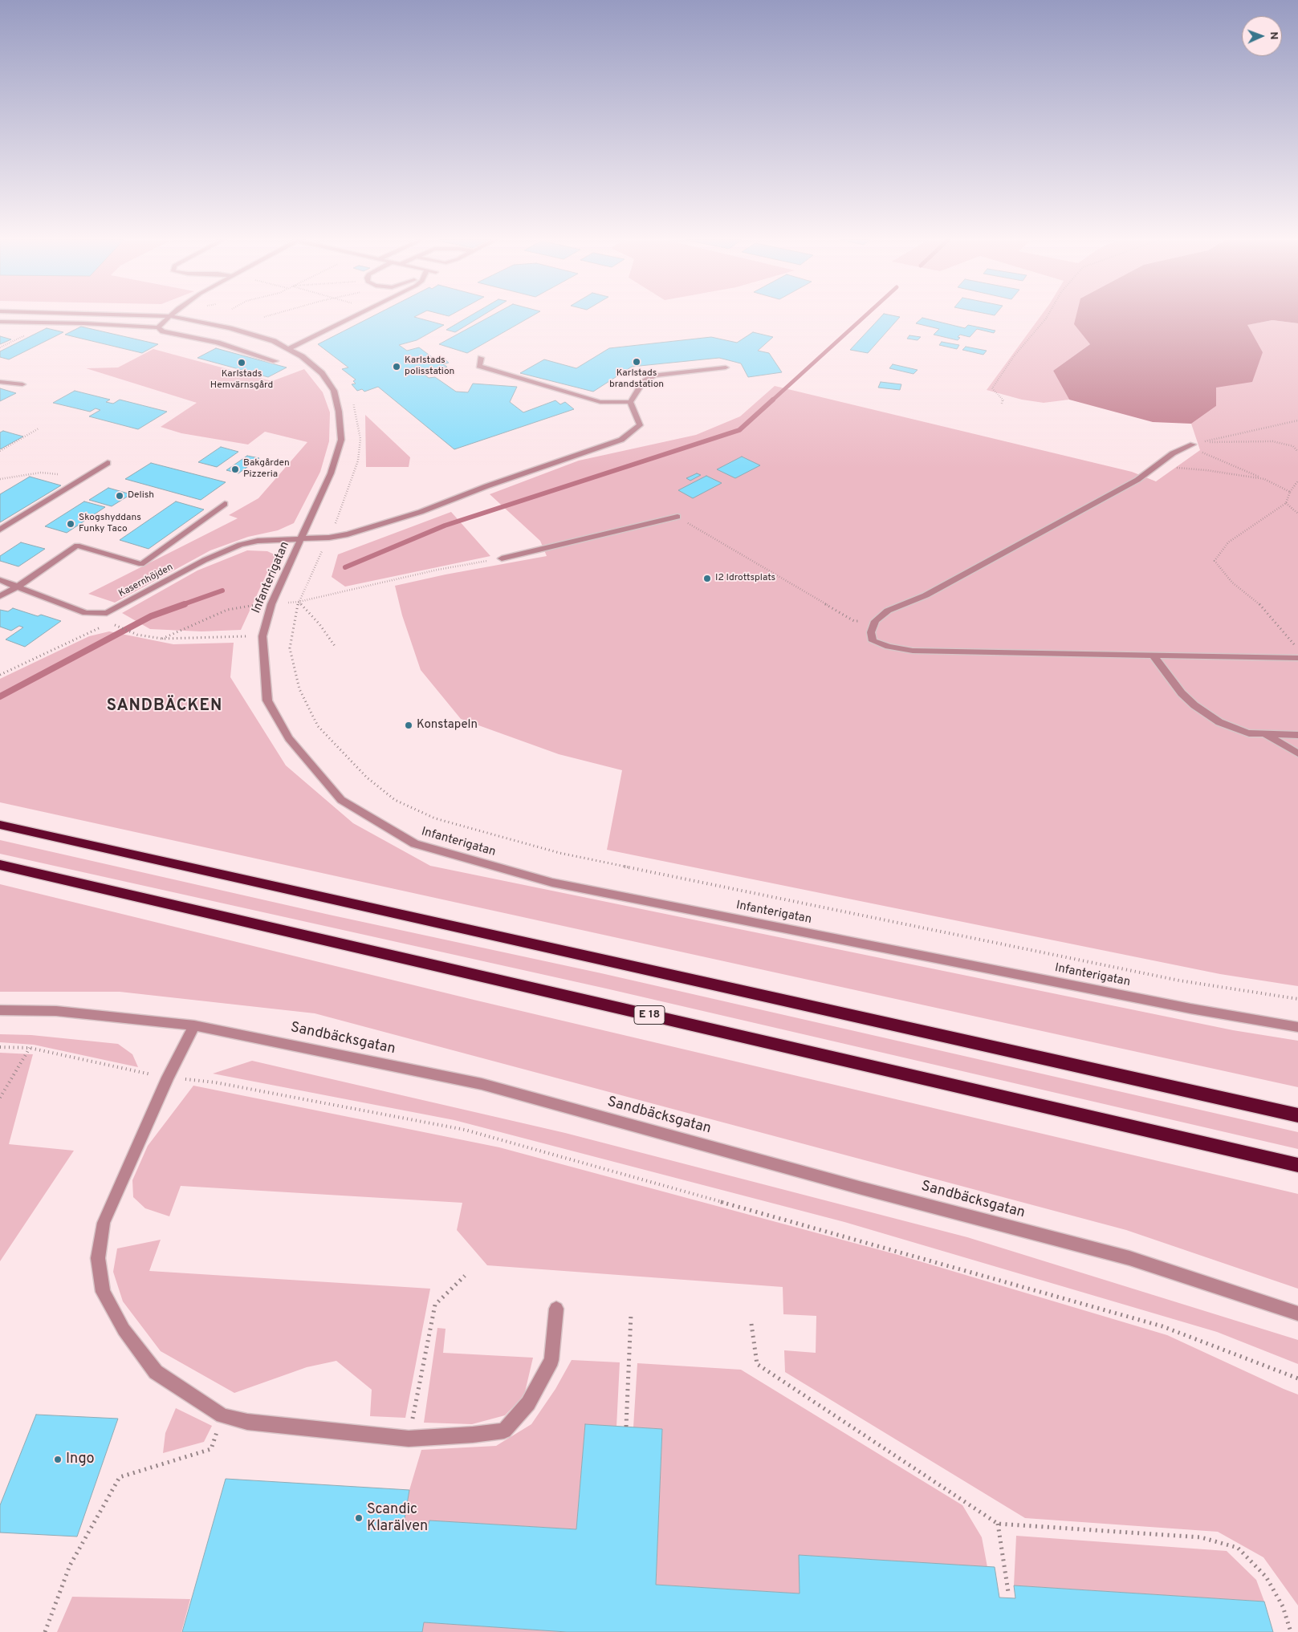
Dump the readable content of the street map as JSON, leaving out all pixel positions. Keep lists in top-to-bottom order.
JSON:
{
  "streets": {
    "highway": ["E 18"],
    "street": ["Infanterigatan", "Kasernhöjden", "Sandbäcksgatan"]
  },
  "crossings": [
    ["Infanterigatan", "Kasernhöjden"]
  ],
  "districts": ["SANDBÄCKEN"],
  "places": [
    "Karlstads brandstation",
    "Karlstads Hemvärnsgård",
    "Karlstads polisstation",
    "Bakgården Pizzeria",
    "Delish",
    "Skogshyddans Funky Taco",
    "I2 Idrottsplats",
    "Konstapeln",
    "Ingo",
    "Scandic Klarälven"
  ],
  "north": "right"
}
